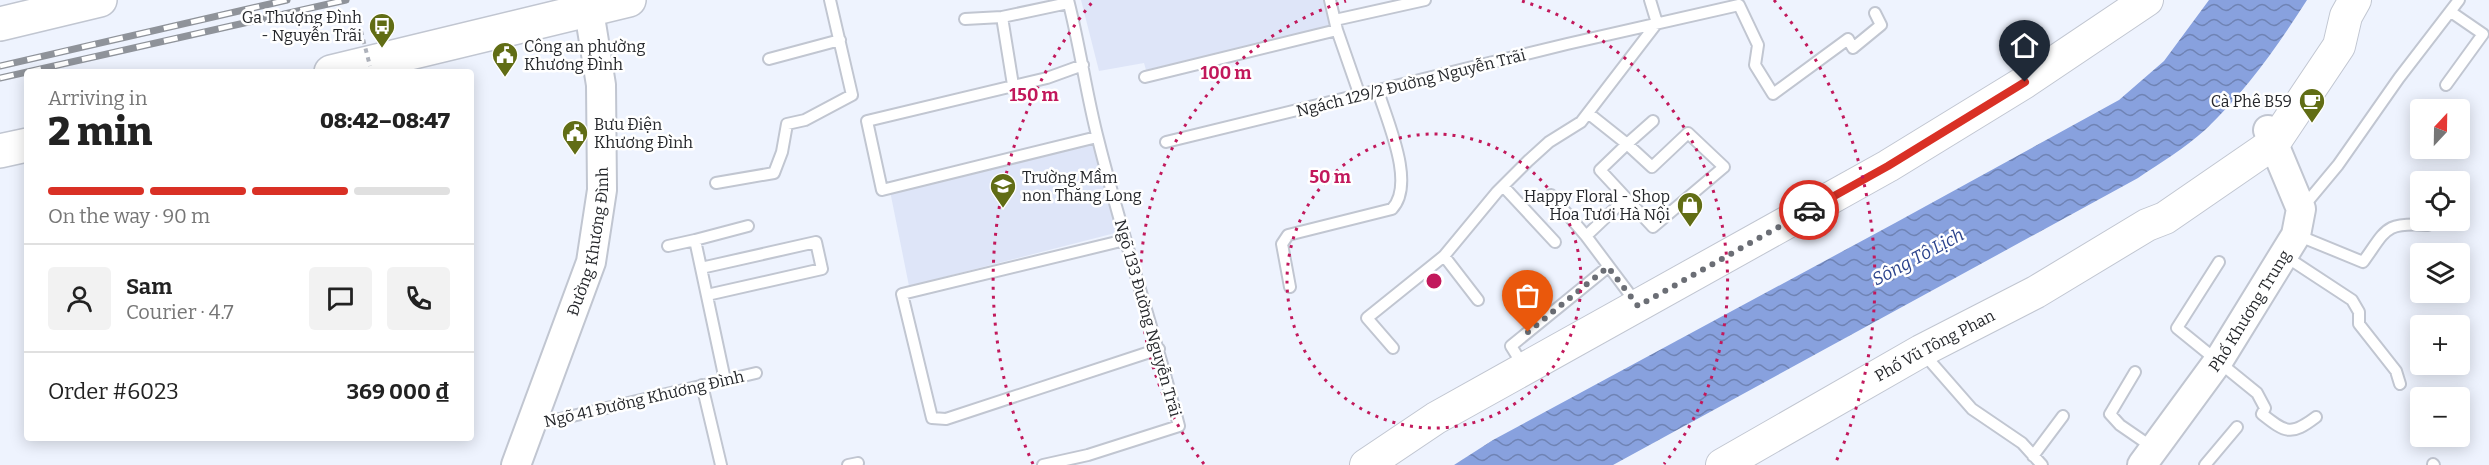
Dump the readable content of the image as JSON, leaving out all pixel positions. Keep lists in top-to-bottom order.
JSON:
{
  "streets": {
    "main road": ["Phố Vũ Tông Phan"],
    "street": ["Đường Khương Đình", "Phố Khương Trung"],
    "lane": ["Ngách 129/2 Đường Nguyễn Trãi", "Ngõ 133 Đường Nguyễn Trãi", "Ngõ 41 Đường Khương Đình"]
  },
  "crossings": [
    ["Đường Khương Đình", "Ngõ 41 Đường Khương Đình"]
  ],
  "water": ["Sông Tô Lịch"],
  "places": {
    "bus stop": ["Ga Thượng Đình - Nguyễn Trãi"],
    "public building": ["Công an phường Khương Đình", "Bưu Điện Khương Đình"],
    "cafe": ["Cà Phê B59"],
    "school or university": ["Trường Mầm non Thăng Long"],
    "shop": ["Happy Floral - Shop Hoa Tươi Hà Nội"]
  },
  "north": "top",
  "page": {
    "heading": ["2 min", "Arriving in", "08:42–08:47"],
    "panel": [
      "Sam",
      "Courier · 4.7",
      "Order #6023",
      "369 000 ₫"
    ],
    "map_buttons": ["+", "−"],
    "bar": "On the way · 90 m"
  },
  "rings": ["100 m", "150 m", "50 m"]
}
